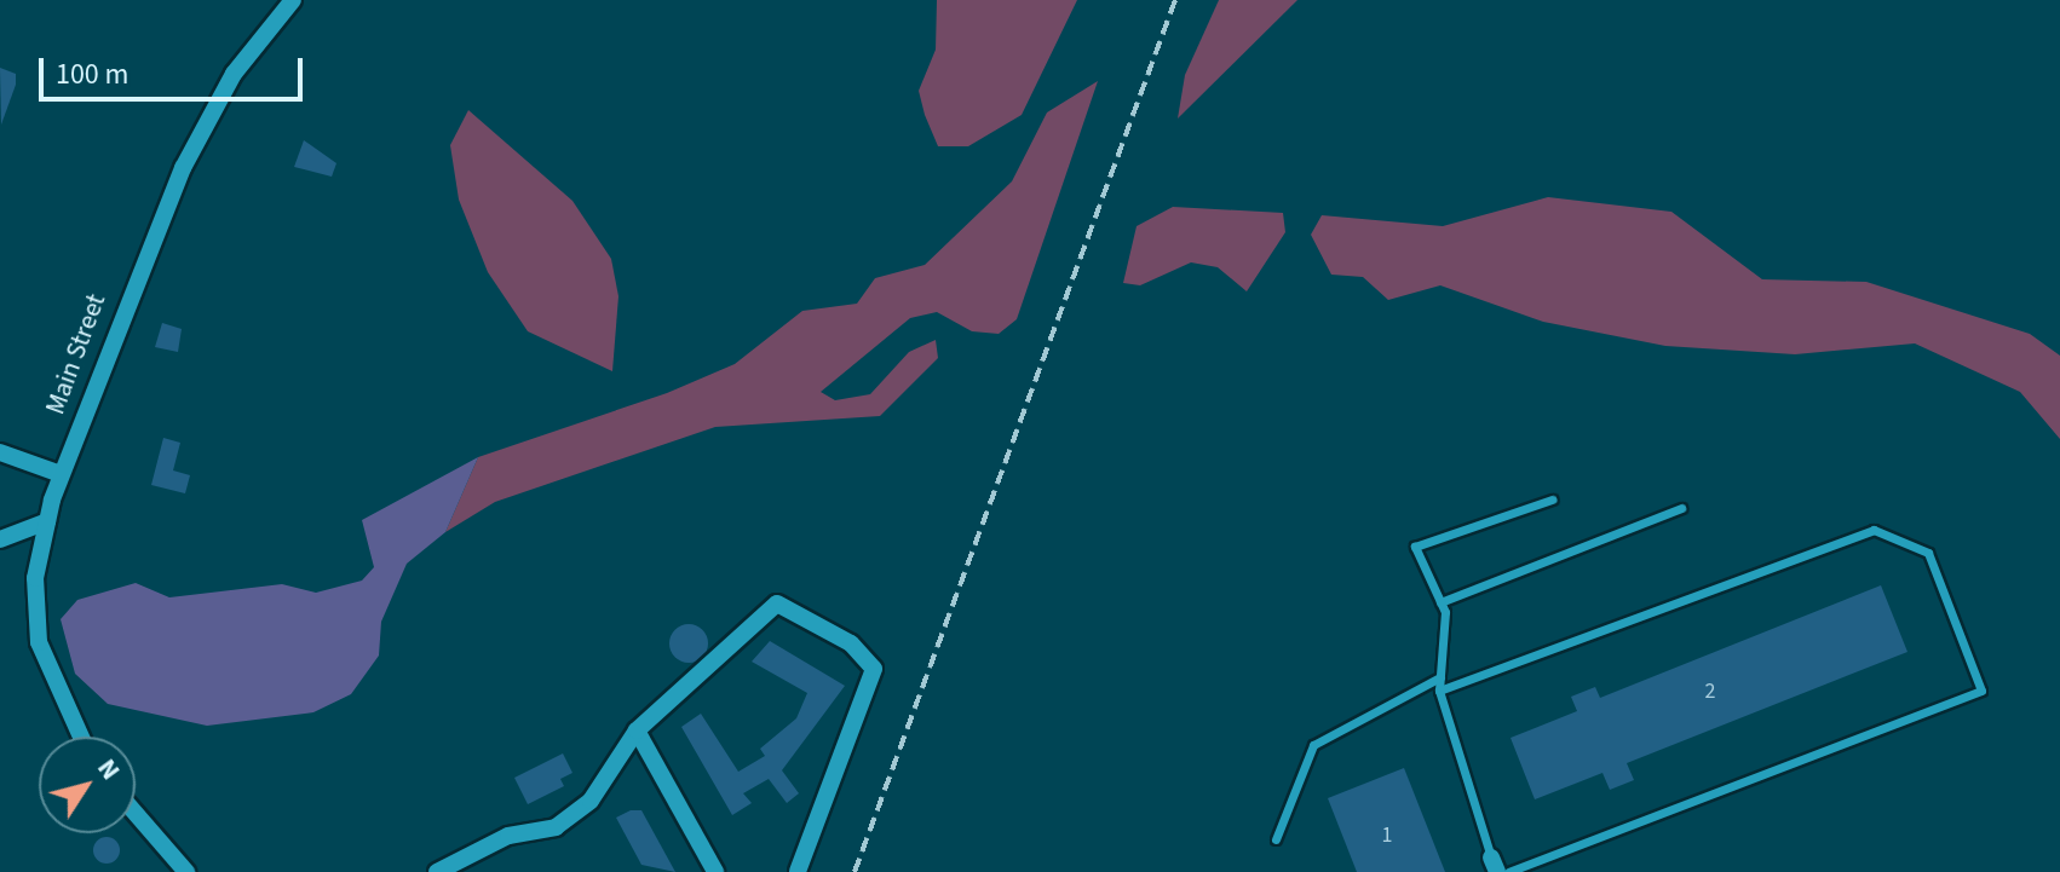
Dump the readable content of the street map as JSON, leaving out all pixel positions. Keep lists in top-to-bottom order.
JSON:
{
  "streets": {
    "street": ["Main Street"]
  },
  "house_numbers": ["2", "1"],
  "scale_bar": "100 m",
  "north": "top right"
}
